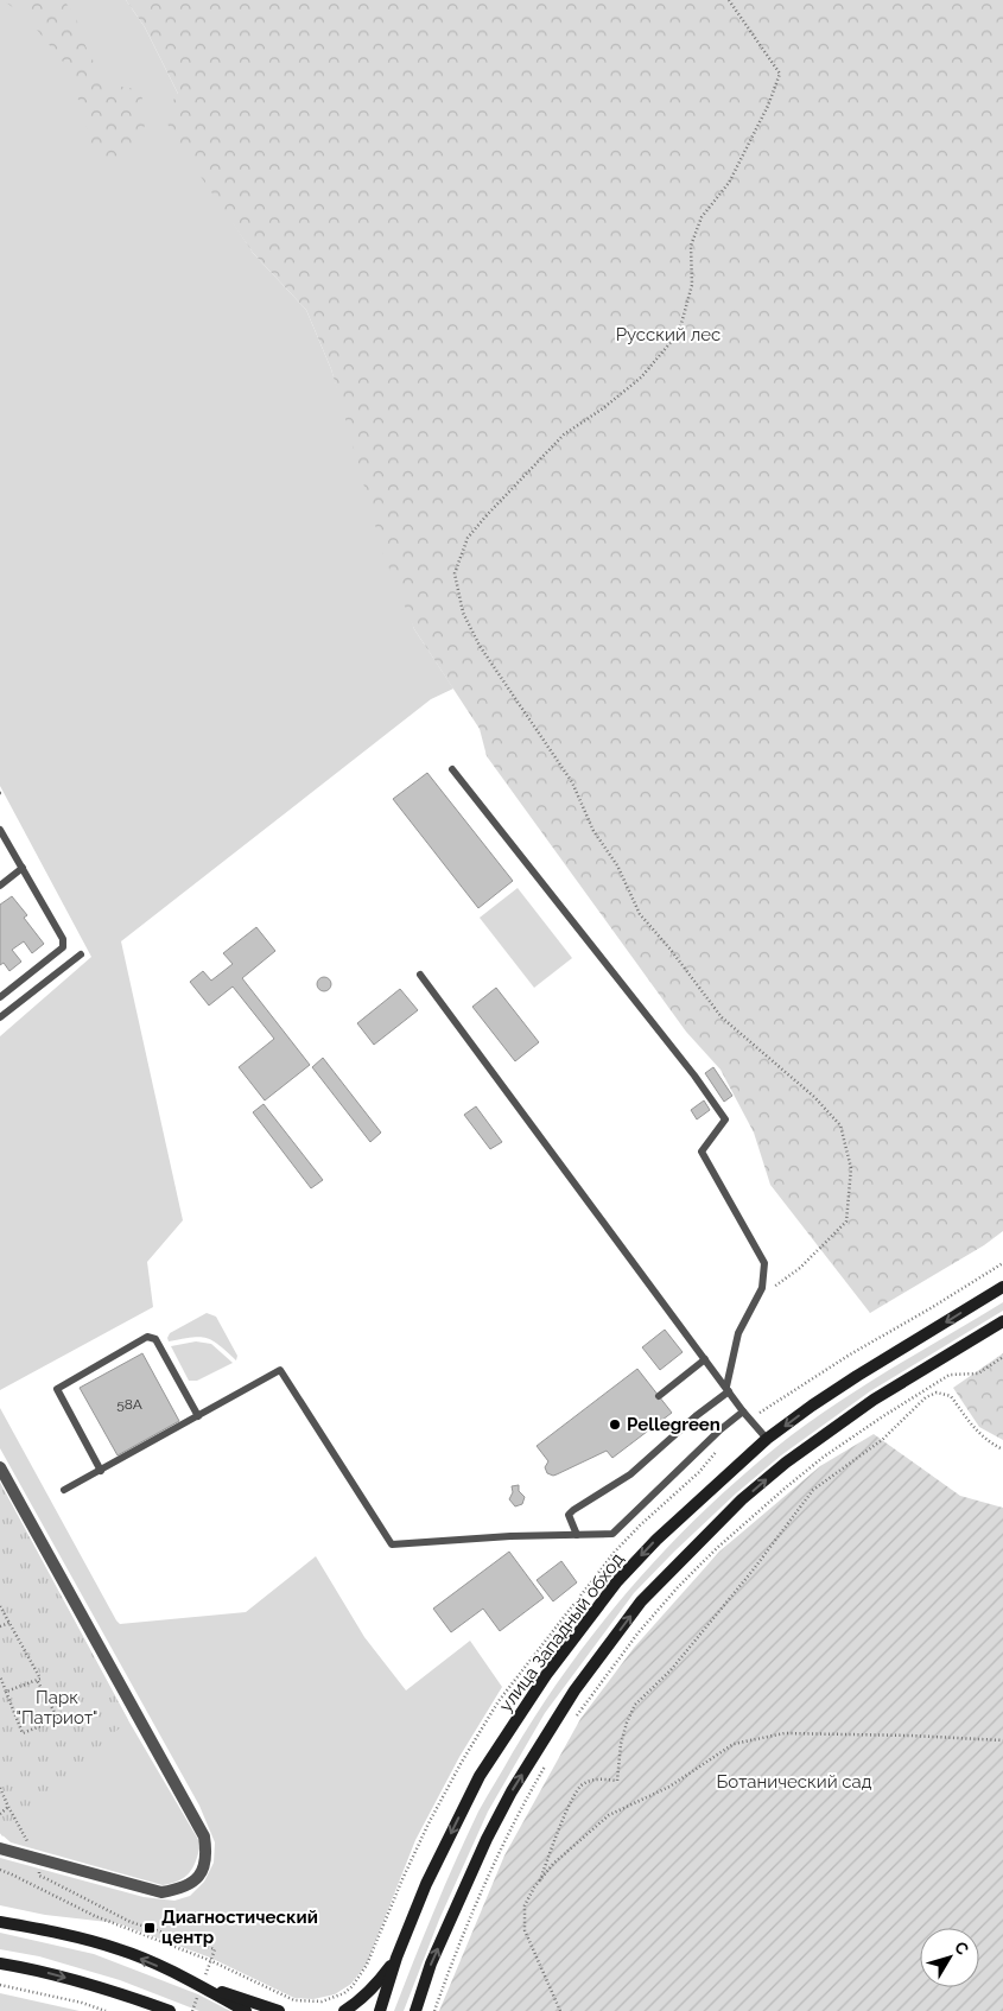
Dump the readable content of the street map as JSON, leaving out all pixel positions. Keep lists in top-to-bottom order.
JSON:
{
  "streets": {
    "main road": ["улица Западный обход"]
  },
  "parks": ["Русский лес", "Парк \"Патриот\"", "Ботанический сад"],
  "places": {
    "other": ["Pellegreen"],
    "transit": ["Диагностический центр"]
  },
  "house_numbers": ["58А"],
  "north": "top right"
}
